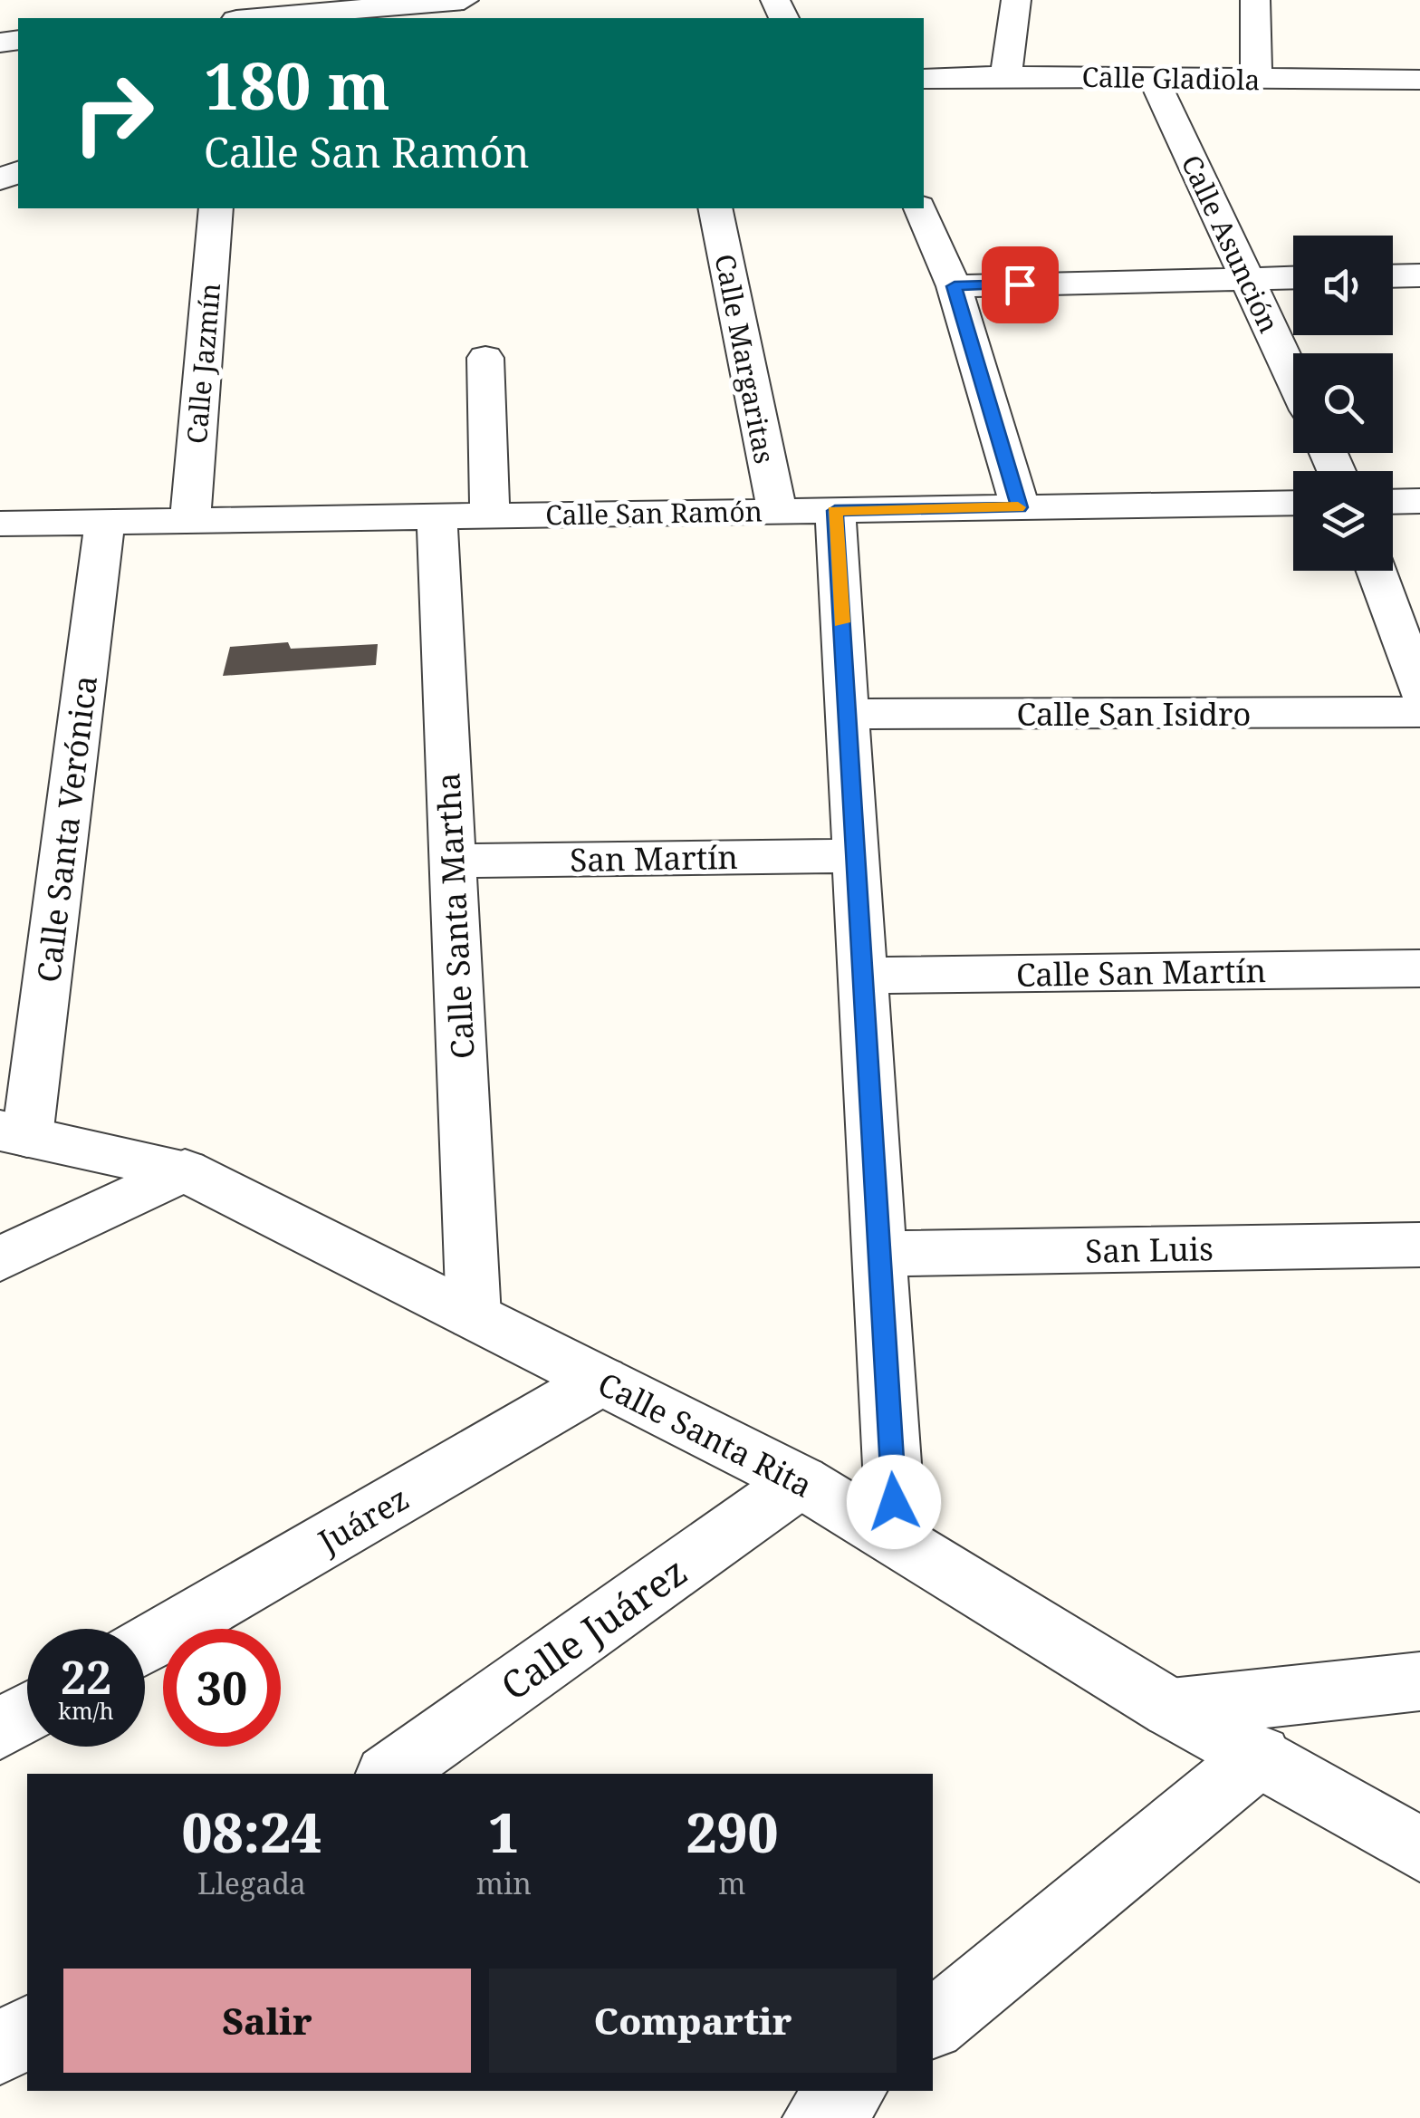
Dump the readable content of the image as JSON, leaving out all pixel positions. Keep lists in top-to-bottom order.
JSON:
{
  "streets": {
    "street": [
      "Calle Gladiola",
      "Calle Asunción",
      "Calle Margaritas",
      "Calle Jazmín",
      "Calle San Ramón",
      "Calle San Isidro",
      "Calle Santa Verónica",
      "San Martín",
      "Calle Santa Martha",
      "Calle San Martín",
      "San Luis",
      "Calle Santa Rita",
      "Juárez",
      "Calle Juárez"
    ]
  },
  "crossings": [
    ["Calle Gladiola", "Calle Asunción"],
    ["Calle Margaritas", "Calle San Ramón"],
    ["Calle Jazmín", "Calle San Ramón"],
    ["Calle San Ramón", "Calle Santa Verónica"],
    ["Calle San Ramón", "Calle Santa Martha"],
    ["Calle Santa Verónica", "Calle Santa Rita"],
    ["San Martín", "Calle Santa Martha"],
    ["Calle Santa Martha", "Calle Santa Rita"],
    ["Calle Santa Rita", "Juárez"],
    ["Calle Santa Rita", "Calle Juárez"]
  ],
  "page": {
    "turn": ["180 m", "Calle San Ramón"],
    "speed": "22 km/h",
    "limit": "30",
    "eta": [
      "08:24",
      "Llegada",
      "1",
      "min",
      "290",
      "m"
    ],
    "buttons": ["Salir", "Compartir"]
  }
}
